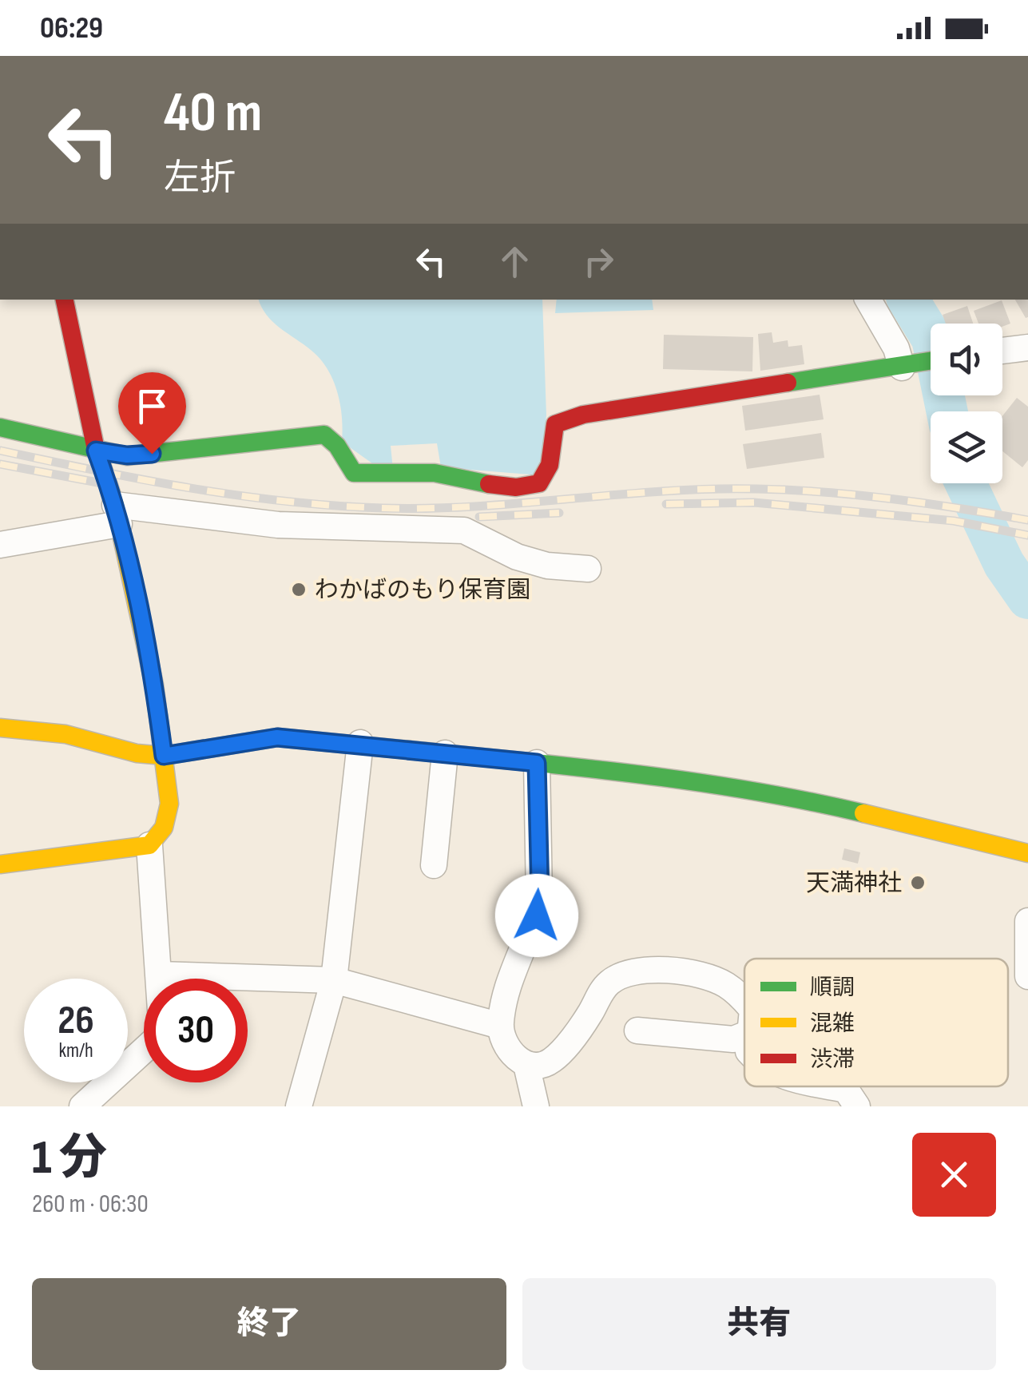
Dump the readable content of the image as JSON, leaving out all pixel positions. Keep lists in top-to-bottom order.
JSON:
{
  "places": ["わかばのもり保育園", "天満神社"],
  "legend": ["順調", "混雑", "渋滞"],
  "page": {
    "status": "06:29",
    "turn": ["40 m", "左折"],
    "speed": "26 km/h",
    "limit": "30",
    "heading": ["1 分", "260 m · 06:30"],
    "buttons": ["終了", "共有"]
  }
}
